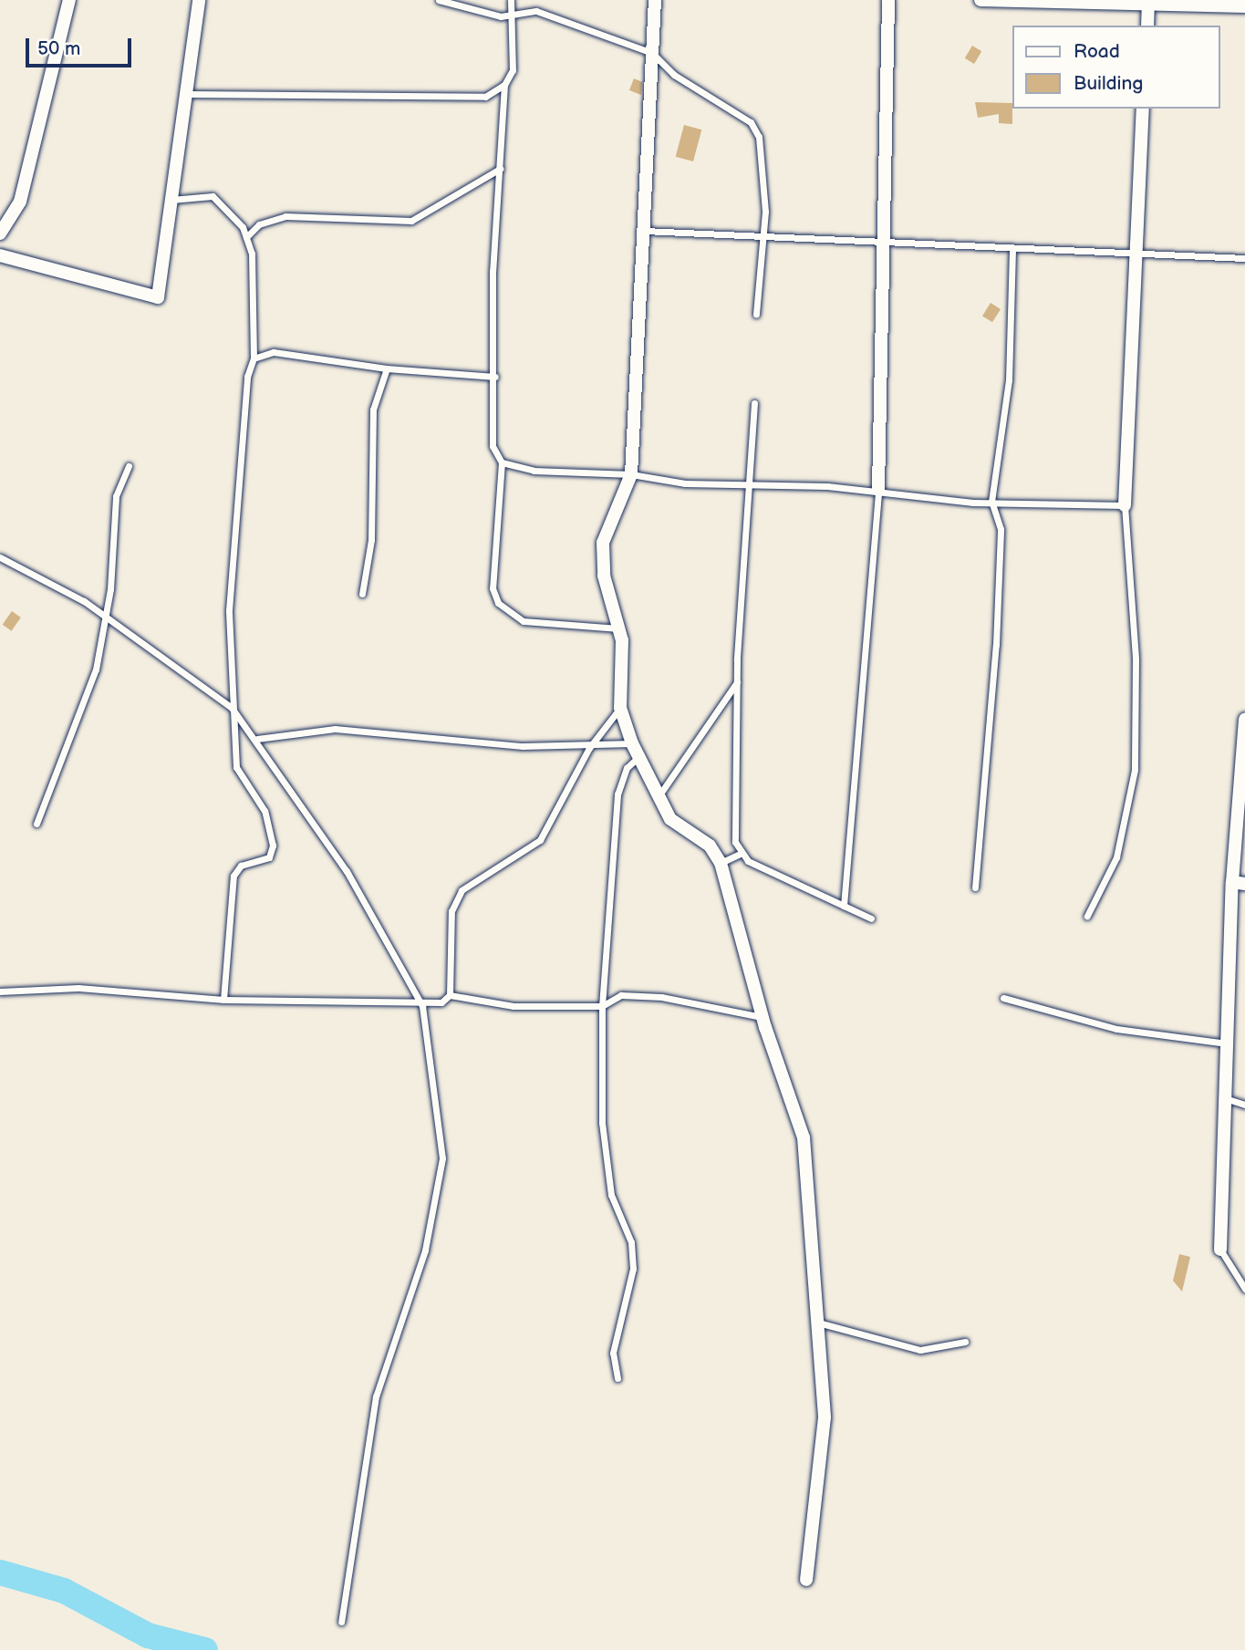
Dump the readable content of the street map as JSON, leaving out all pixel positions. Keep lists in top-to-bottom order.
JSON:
{
  "legend": ["Road", "Building"],
  "scale_bar": "50 m"
}
